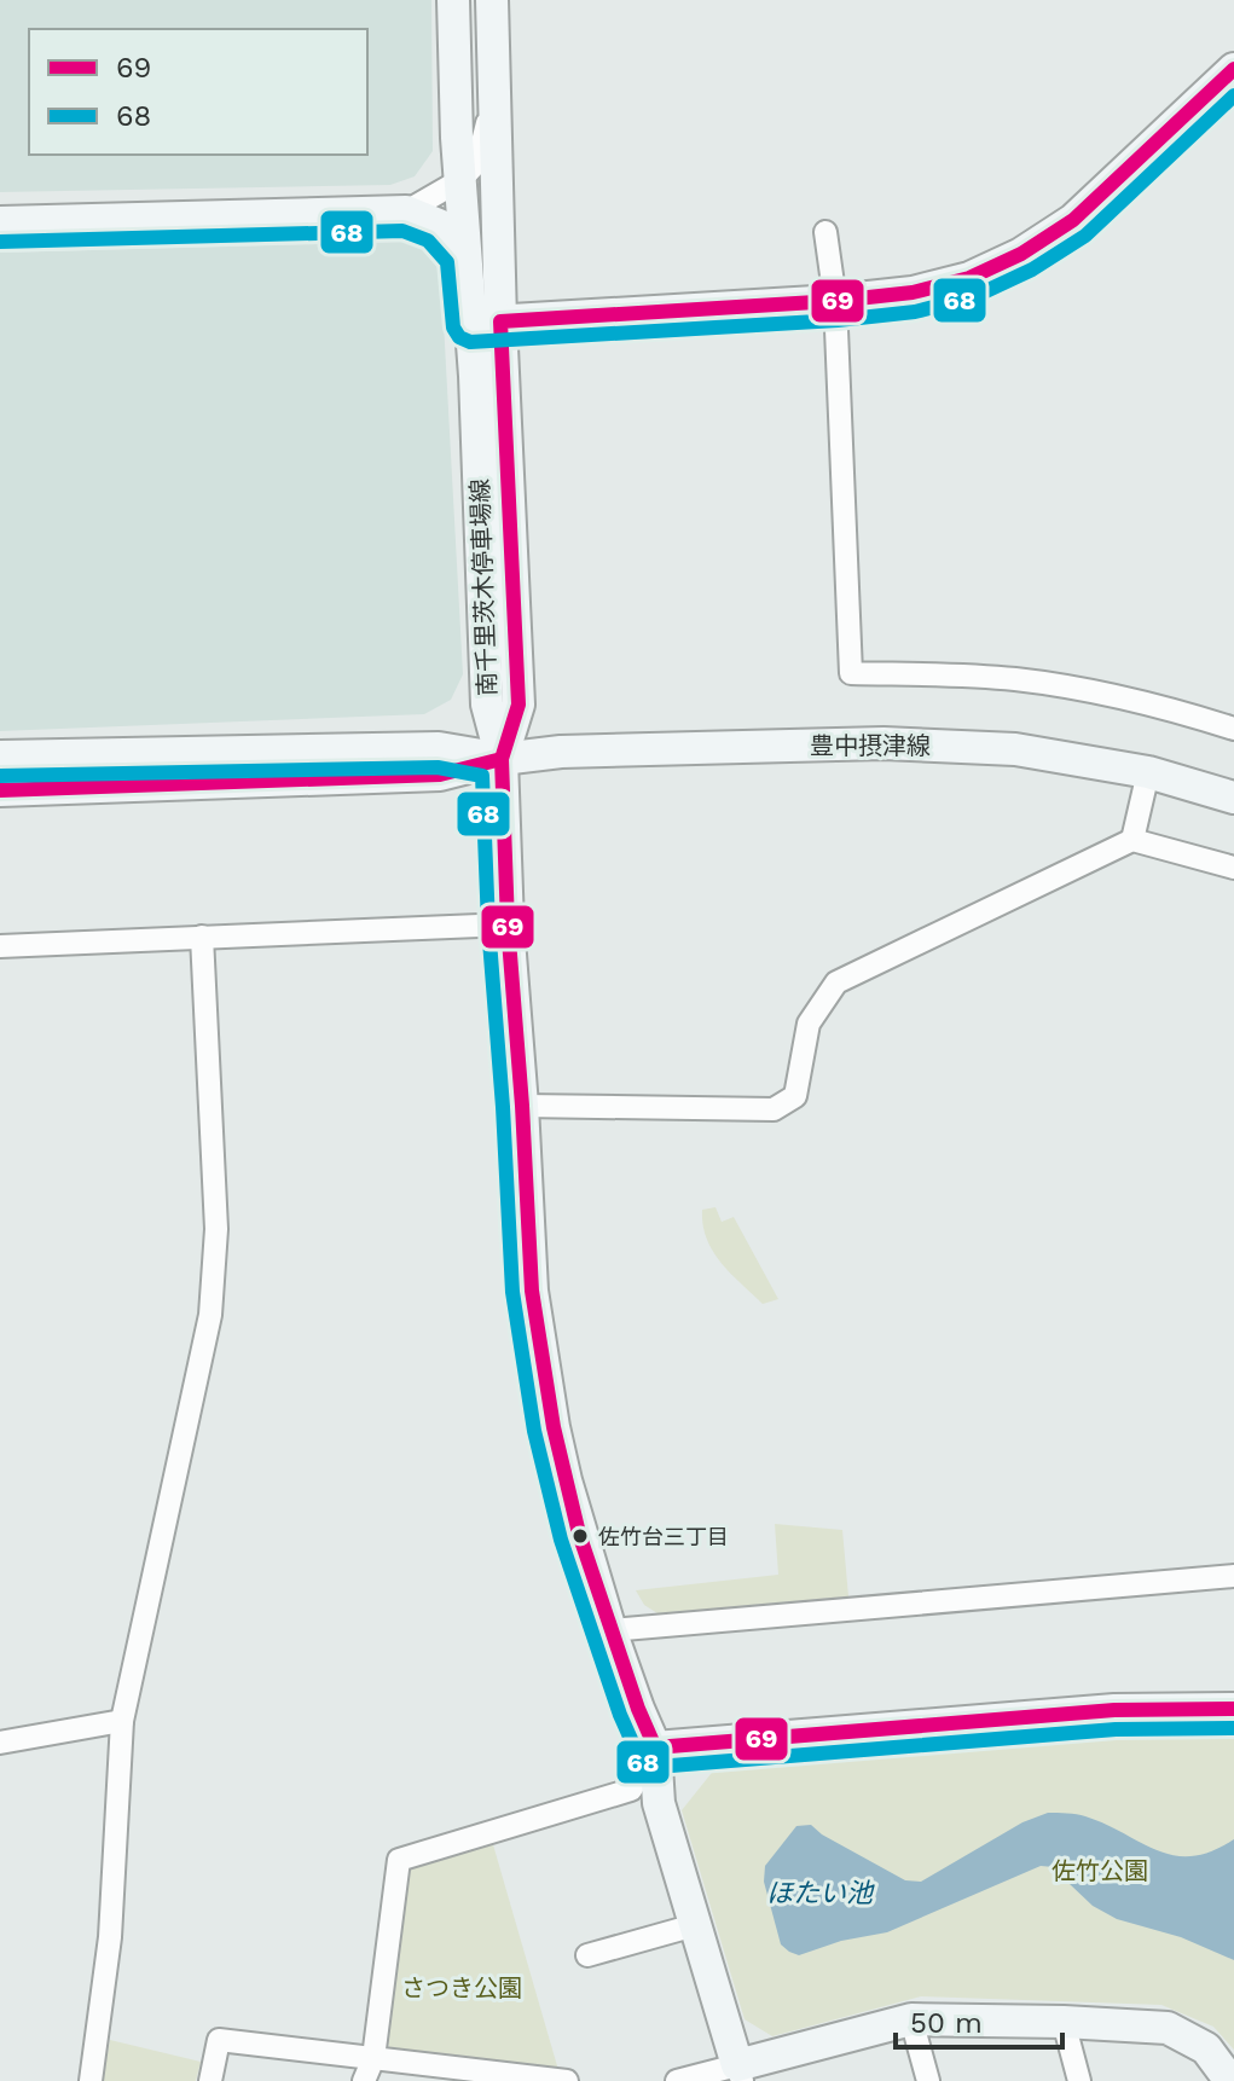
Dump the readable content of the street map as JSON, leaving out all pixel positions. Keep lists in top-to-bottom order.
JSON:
{
  "streets": {
    "street": ["南千里茨木停車場線", "豊中摂津線"]
  },
  "crossings": [
    ["南千里茨木停車場線", "豊中摂津線"]
  ],
  "water": ["ほたい池"],
  "parks": ["佐竹公園", "さつき公園"],
  "places": ["佐竹台三丁目"],
  "lines": ["transit line 69", "transit line 68"],
  "legend": ["69", "68"],
  "scale_bar": "50 m"
}
